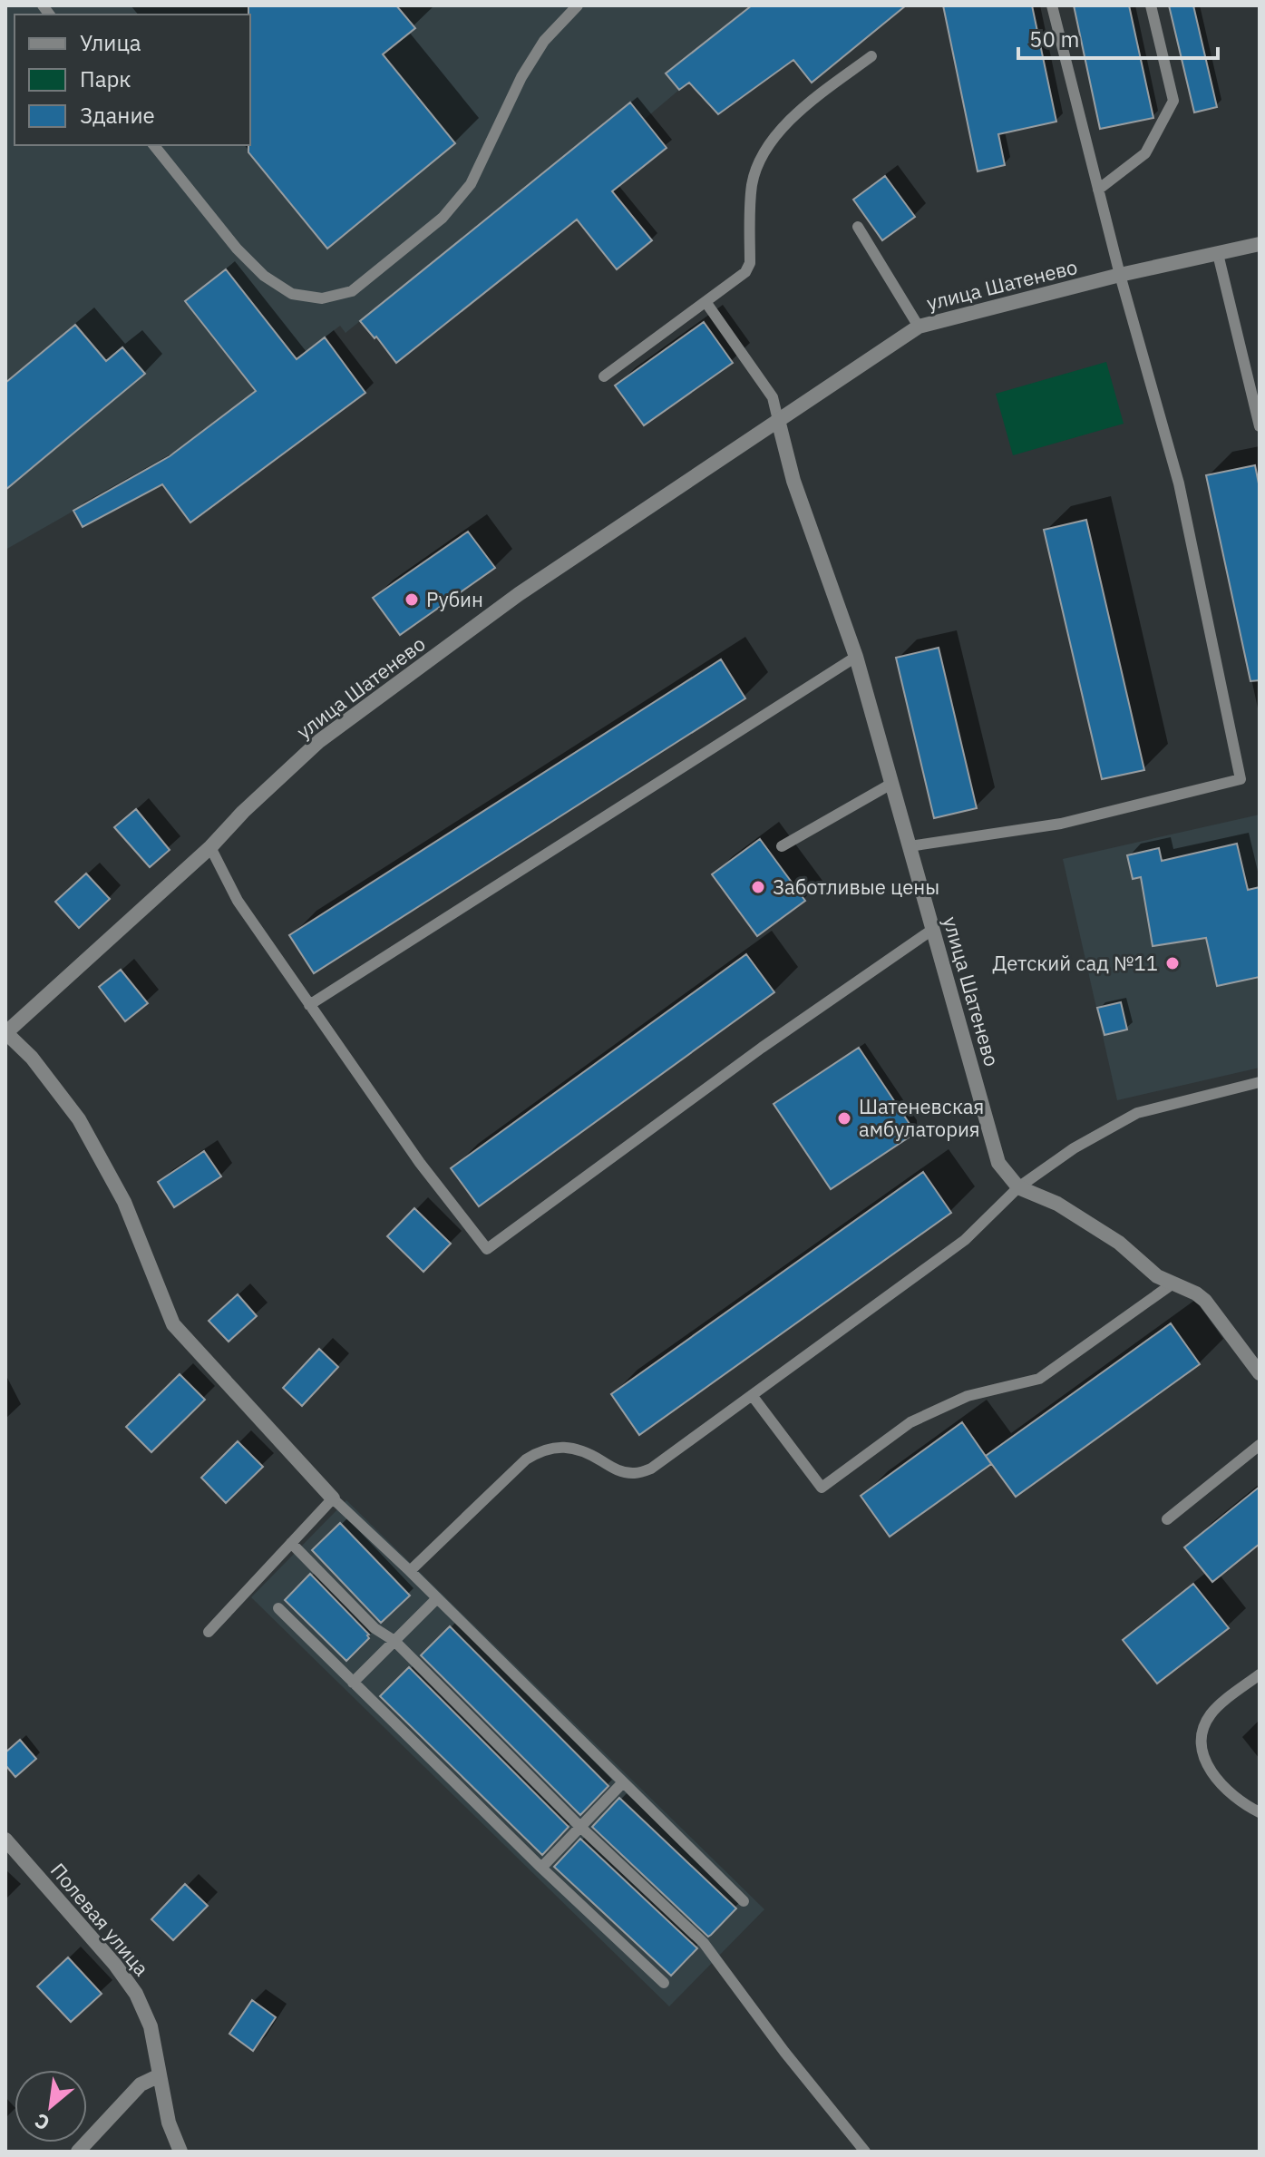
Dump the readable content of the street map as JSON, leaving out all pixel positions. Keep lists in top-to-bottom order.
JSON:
{
  "streets": {
    "street": ["улица Шатенево", "Полевая улица"]
  },
  "places": [
    "Рубин",
    "Заботливые цены",
    "Детский сад №11",
    "Шатеневская амбулатория"
  ],
  "legend": ["Улица", "Парк", "Здание"],
  "scale_bar": "50 m",
  "north": "bottom left"
}
